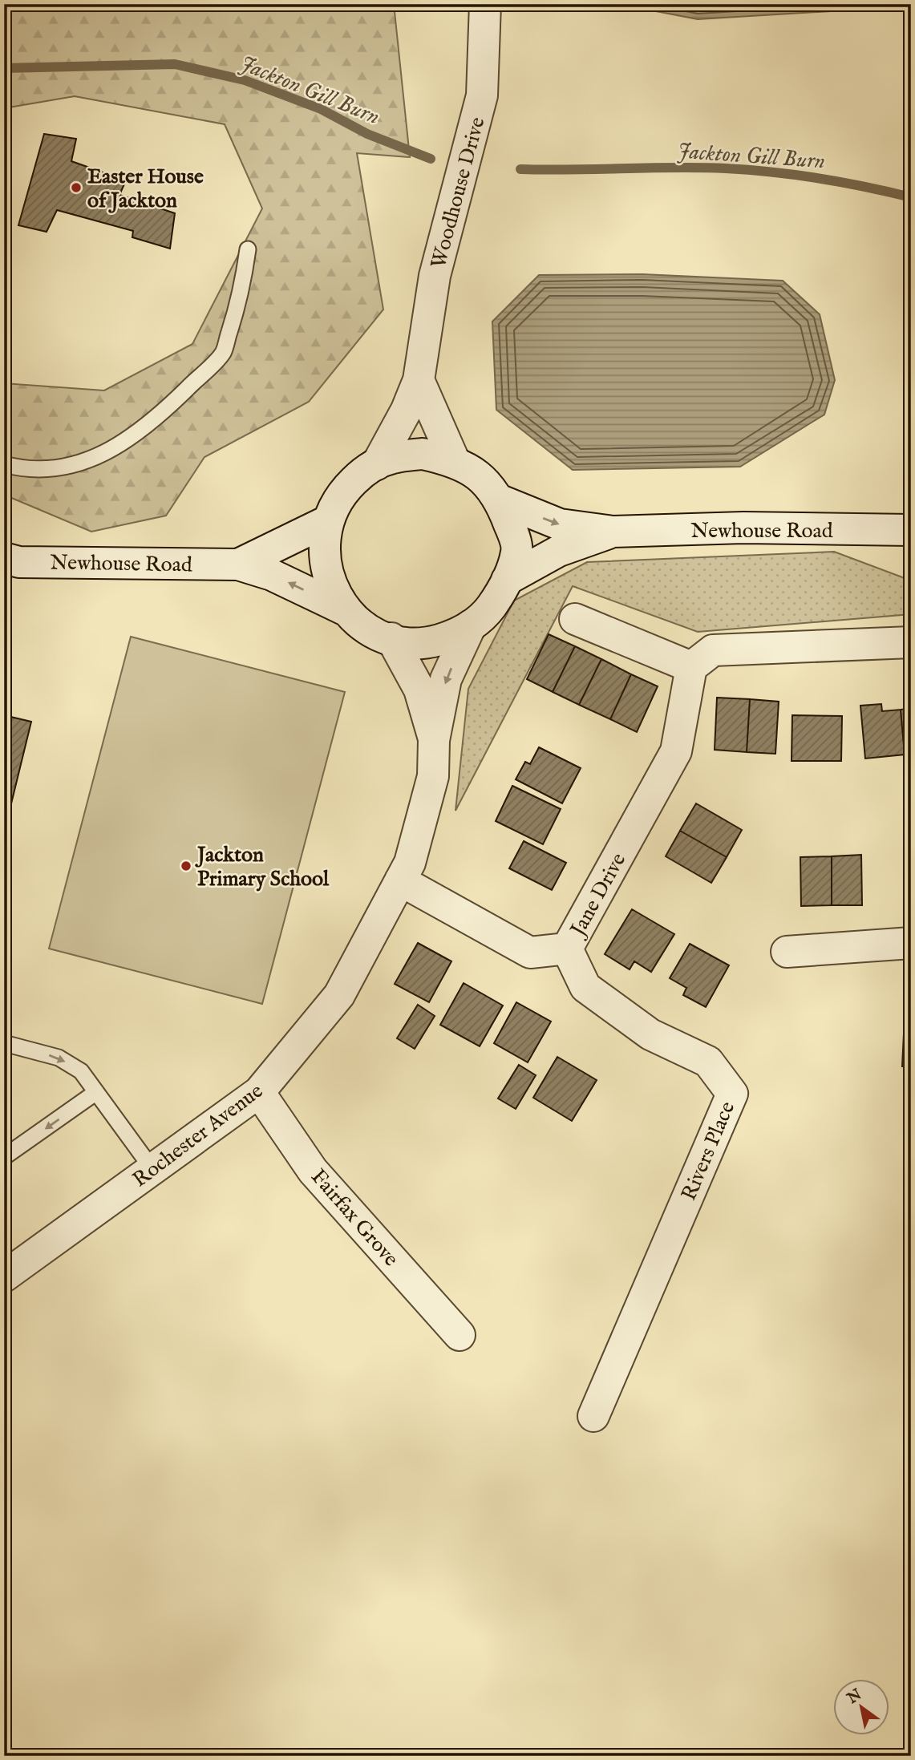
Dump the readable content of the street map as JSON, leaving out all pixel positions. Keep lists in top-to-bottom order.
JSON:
{
  "streets": {
    "street": [
      "Woodhouse Drive",
      "Newhouse Road",
      "Jane Drive",
      "Rochester Avenue",
      "Rivers Place",
      "Fairfax Grove"
    ]
  },
  "crossings": [
    ["Woodhouse Drive", "Newhouse Road"],
    ["Woodhouse Drive", "Rochester Avenue"],
    ["Newhouse Road", "Rochester Avenue"],
    ["Jane Drive", "Rochester Avenue"],
    ["Jane Drive", "Rivers Place"],
    ["Rochester Avenue", "Fairfax Grove"]
  ],
  "water": ["Jackton Gill Burn"],
  "places": ["Easter House of Jackton", "Jackton Primary School"],
  "north": "top left"
}
